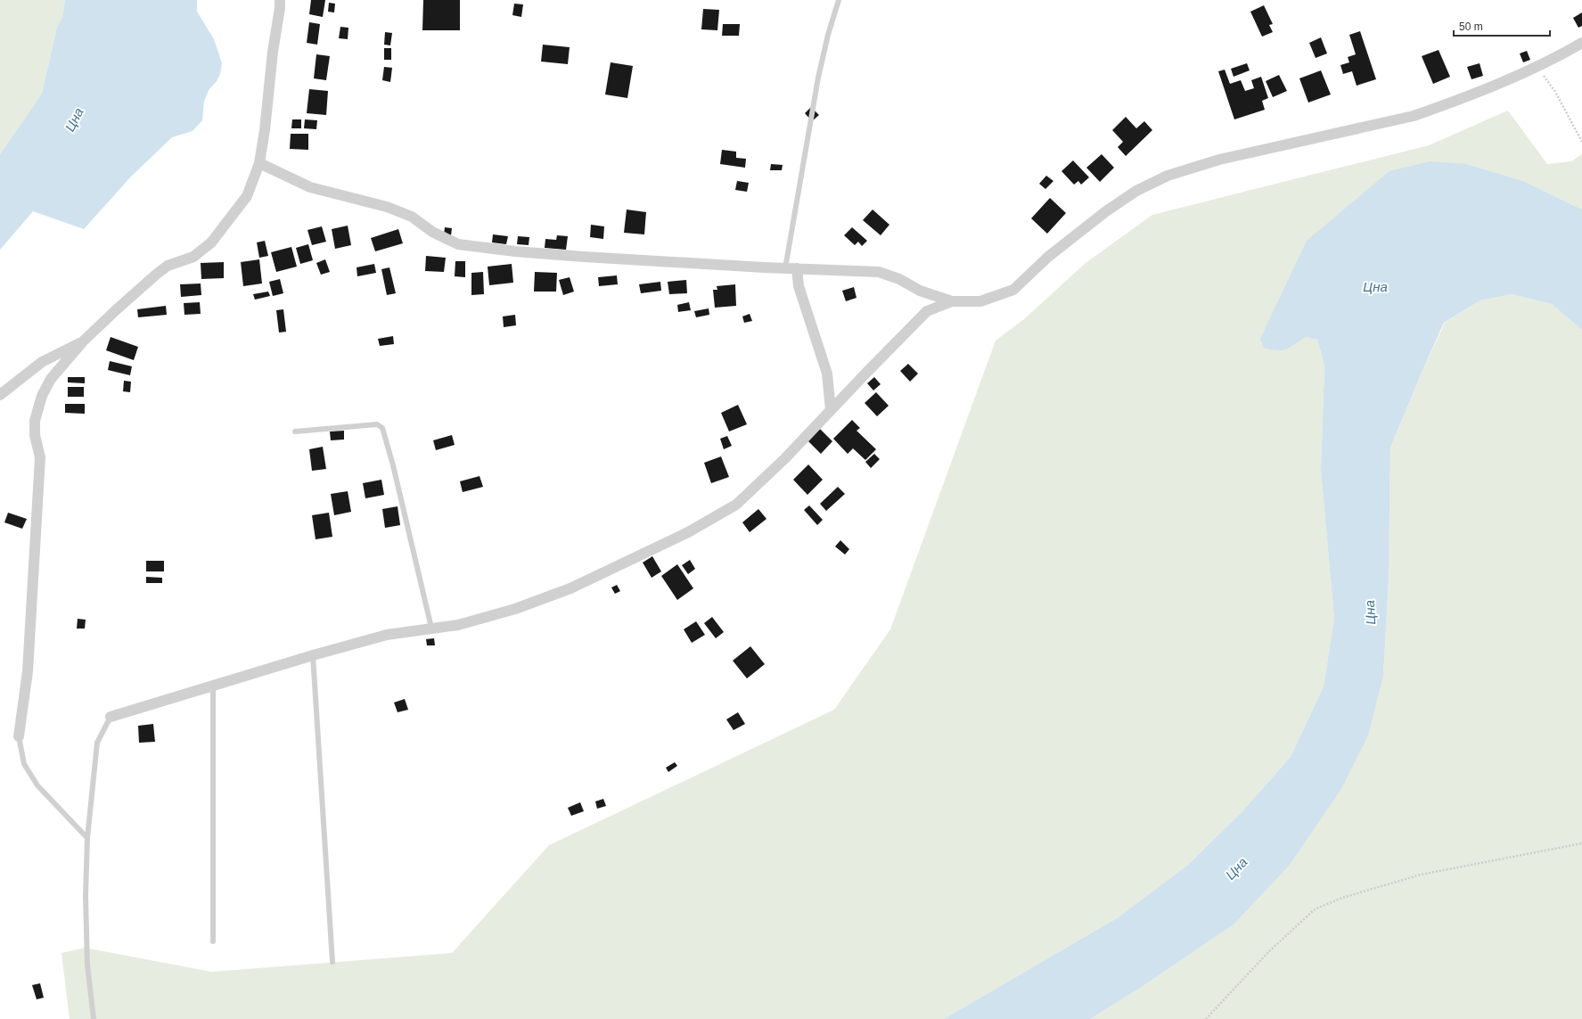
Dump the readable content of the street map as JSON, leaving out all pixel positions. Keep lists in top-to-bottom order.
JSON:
{
  "water": ["Цна"],
  "scale_bar": "50 m"
}
